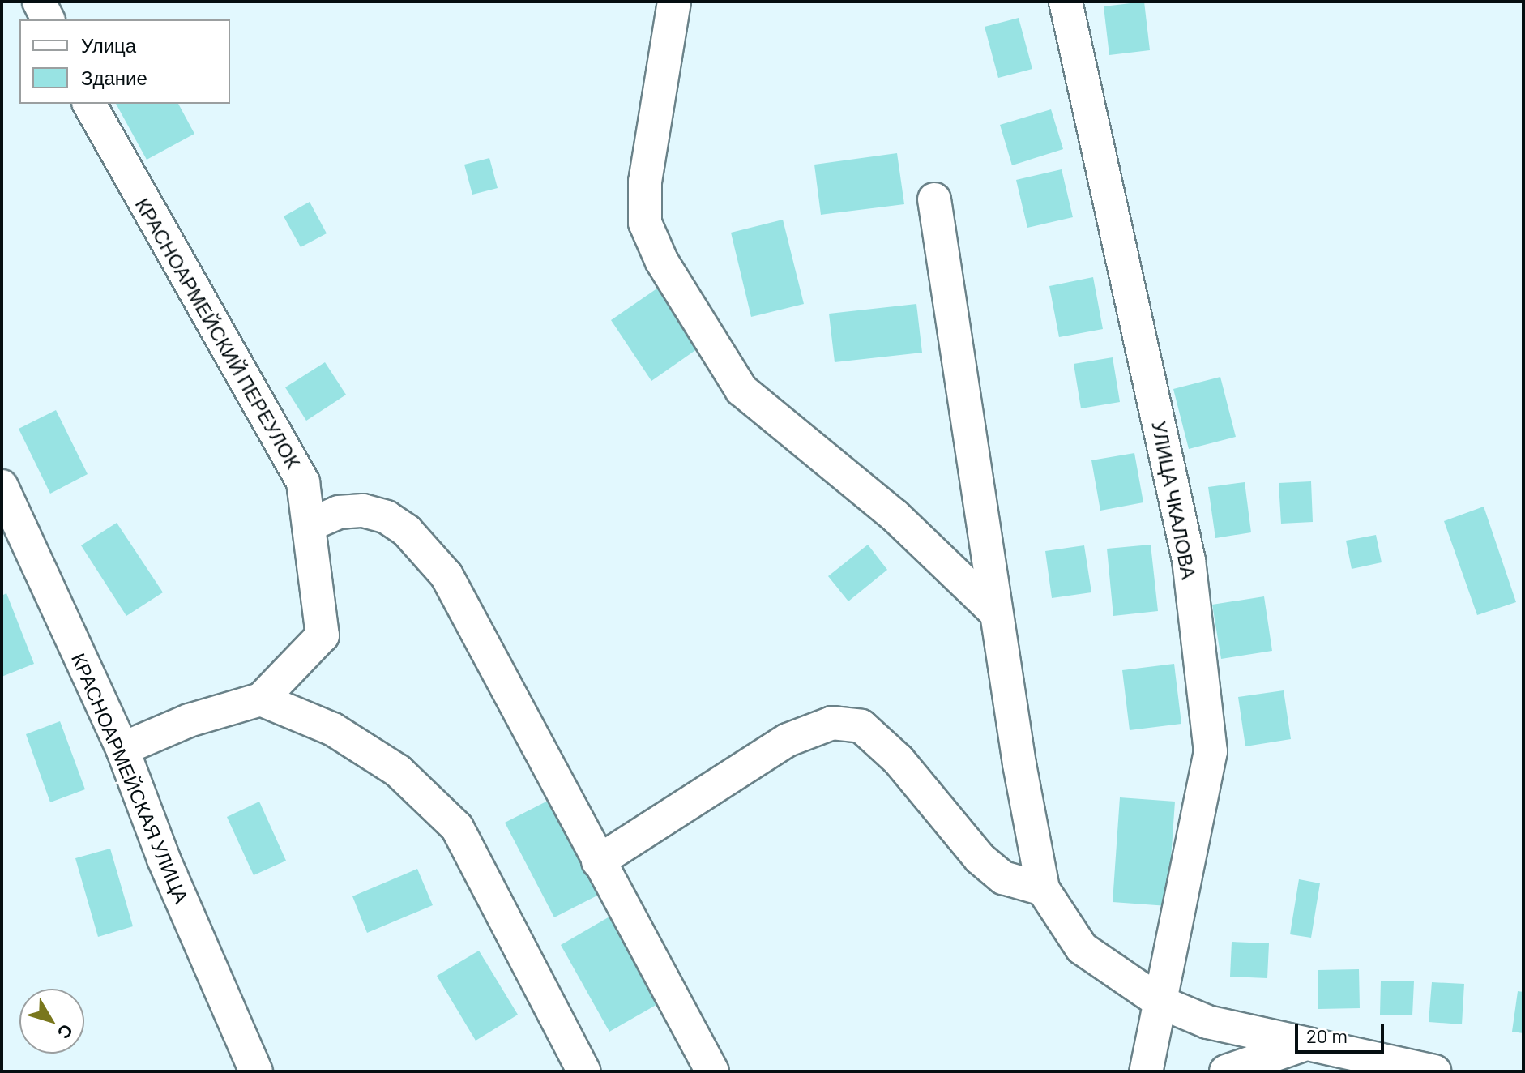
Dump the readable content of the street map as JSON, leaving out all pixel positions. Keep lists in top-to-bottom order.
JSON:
{
  "streets": {
    "street": ["КРАСНОАРМЕЙСКИЙ ПЕРЕУЛОК", "УЛИЦА ЧКАЛОВА", "КРАСНОАРМЕЙСКАЯ УЛИЦА"]
  },
  "legend": ["Улица", "Здание"],
  "scale_bar": "20 m",
  "north": "bottom right"
}
